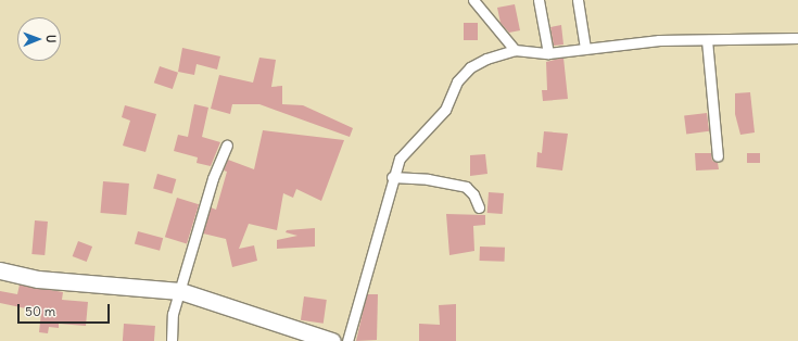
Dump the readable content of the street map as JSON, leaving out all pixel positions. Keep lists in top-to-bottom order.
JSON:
{
  "scale_bar": "50 m",
  "north": "right"
}
